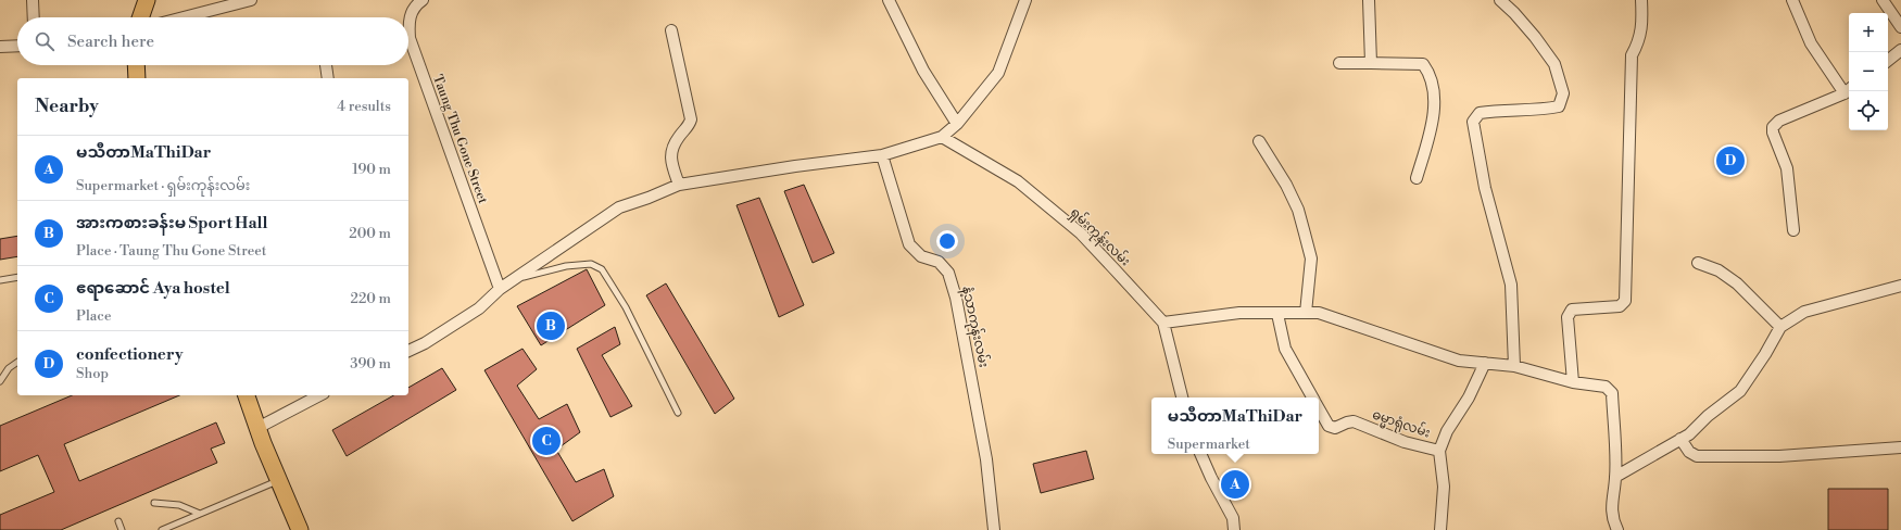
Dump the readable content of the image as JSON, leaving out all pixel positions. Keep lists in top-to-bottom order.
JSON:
{
  "streets": {
    "street": [
      "Taung Thu Gone Street",
      "ရှမ်းကုန်းလမ်း",
      "နံ့သာကုန်းလမ်း",
      "ဓမ္မာရုံလမ်း"
    ]
  },
  "page": {
    "map_buttons": ["+", "−"],
    "search": "Search here",
    "heading": ["Nearby", "4 results"],
    "list": [
      {
        "mark": "A",
        "name": "မသီတာMaThiDar",
        "note": "Supermarket · ရှမ်းကုန်းလမ်း",
        "value": "190 m"
      },
      {
        "mark": "B",
        "name": "အားကစားခန်းမ Sport Hall",
        "note": "Place · Taung Thu Gone Street",
        "value": "200 m"
      },
      {
        "mark": "C",
        "name": "ဧရာဆောင် Aya hostel",
        "note": "Place",
        "value": "220 m"
      },
      {
        "mark": "D",
        "name": "confectionery",
        "note": "Shop",
        "value": "390 m"
      }
    ],
    "pins": [
      "D",
      "B",
      "C",
      "A"
    ],
    "popup": ["မသီတာMaThiDar", "Supermarket"]
  }
}
